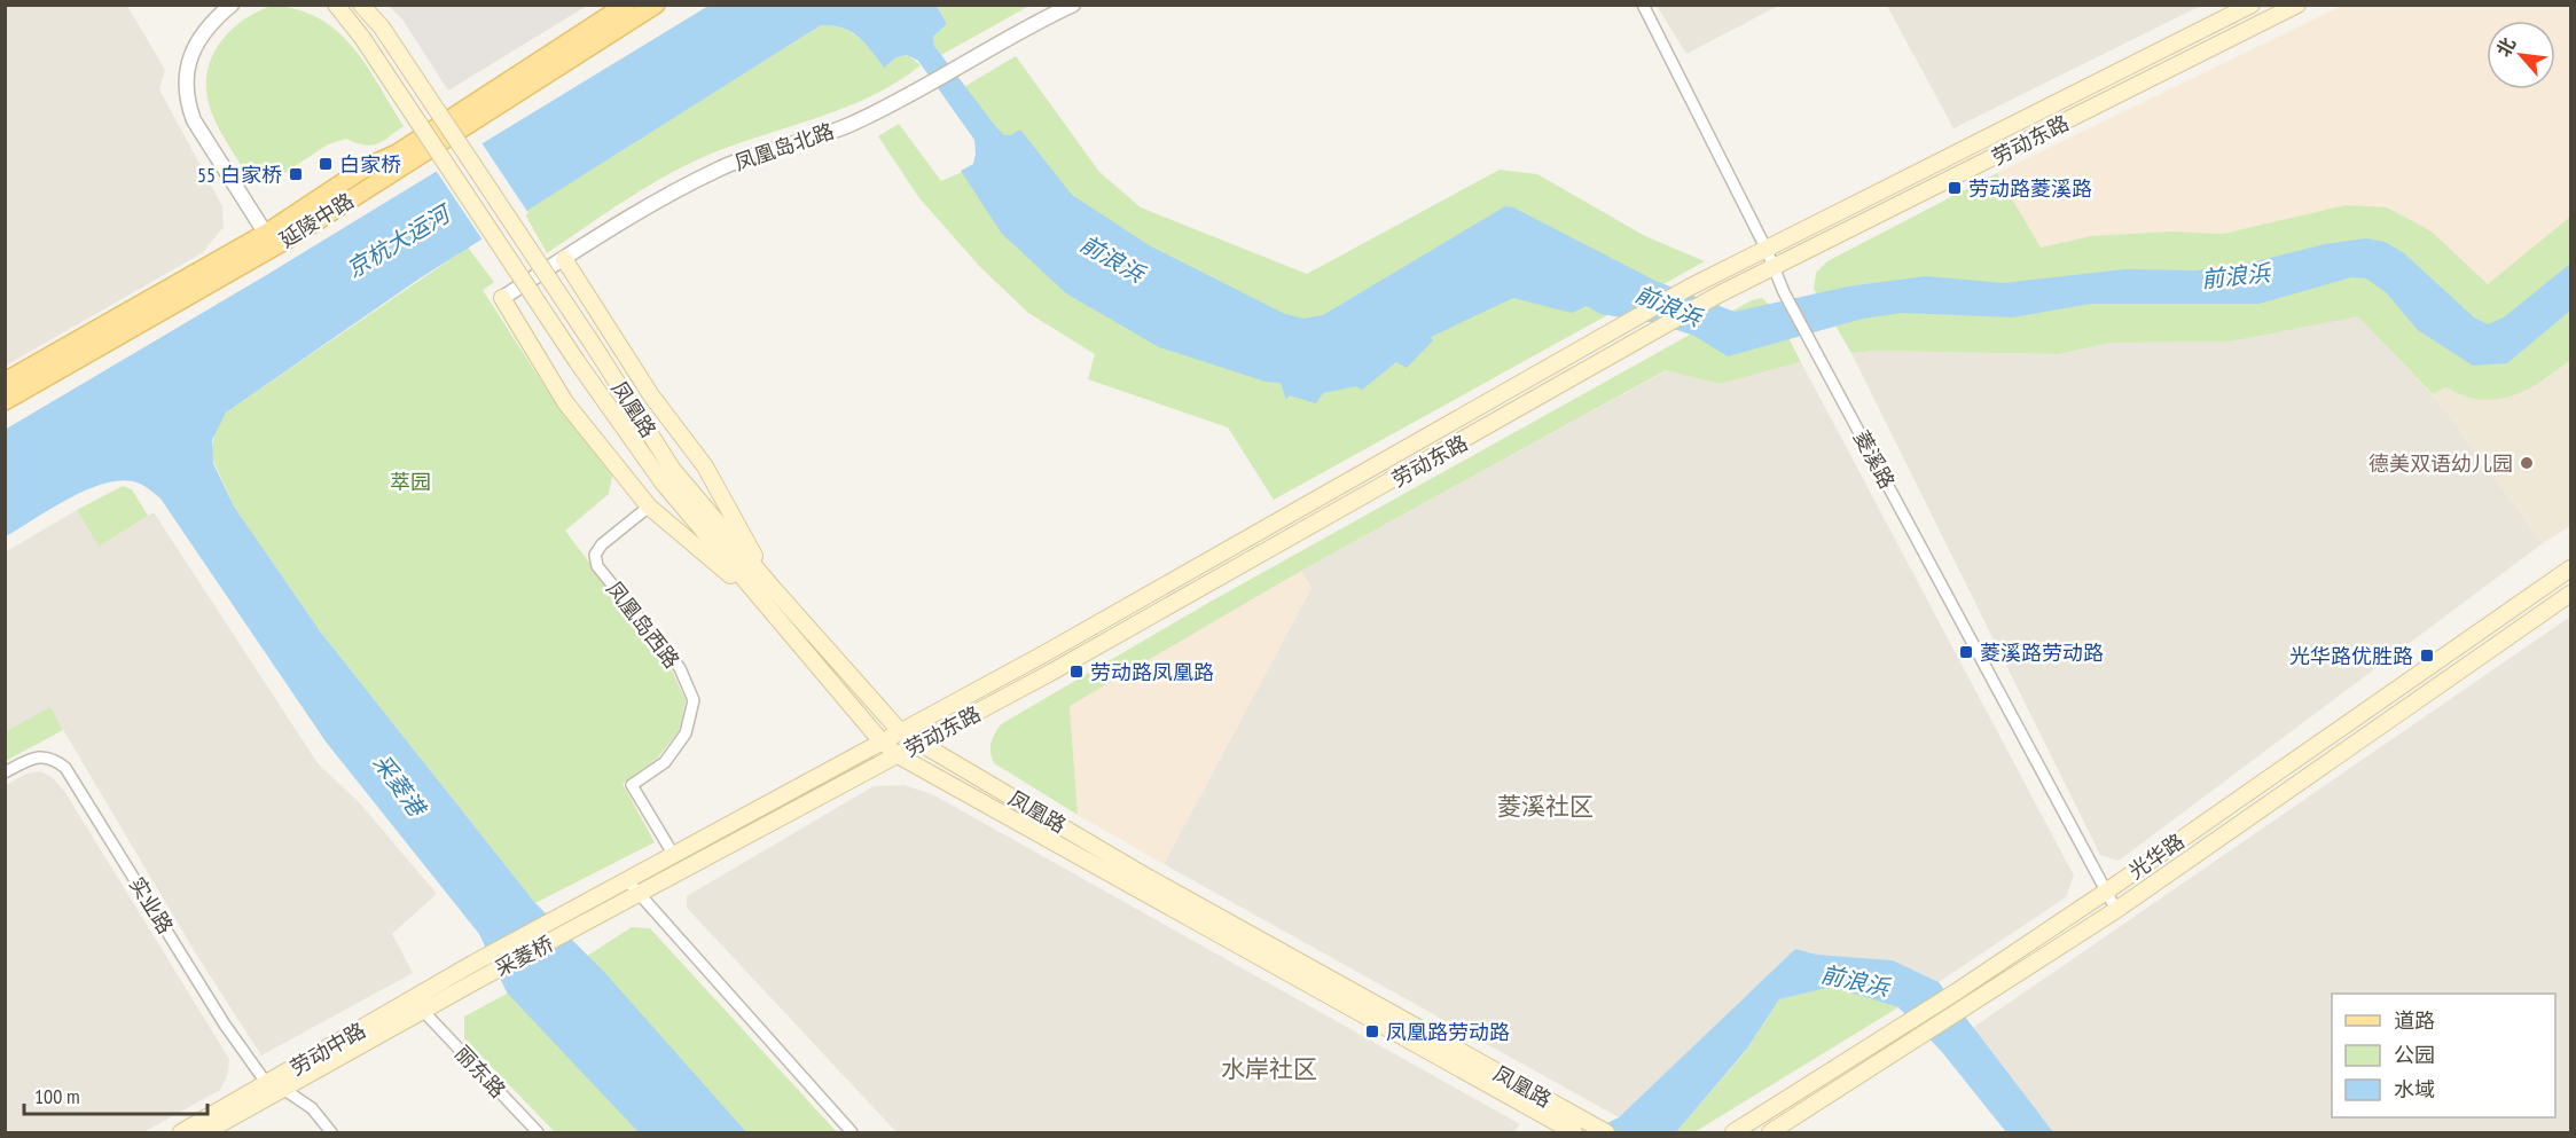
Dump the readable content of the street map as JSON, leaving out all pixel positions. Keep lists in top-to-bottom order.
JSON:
{
  "streets": {
    "main road": [
      "劳动东路",
      "延陵中路",
      "凤凰路",
      "光华路",
      "采菱桥",
      "劳动中路"
    ],
    "street": [
      "凤凰岛北路",
      "菱溪路",
      "凤凰岛西路",
      "实业路",
      "丽东路"
    ]
  },
  "crossings": [
    ["劳动东路", "凤凰路"],
    ["劳动东路", "菱溪路"],
    ["劳动东路", "凤凰岛西路"],
    ["劳动东路", "采菱桥"],
    ["菱溪路", "光华路"],
    ["实业路", "劳动中路"],
    ["采菱桥", "劳动中路"],
    ["劳动中路", "丽东路"]
  ],
  "districts": ["菱溪社区", "水岸社区"],
  "water": ["京杭大运河", "前浪浜", "采菱港"],
  "parks": ["萃园"],
  "places": {
    "transit": [
      "白家桥",
      "55 白家桥",
      "劳动路菱溪路",
      "菱溪路劳动路",
      "光华路优胜路",
      "劳动路凤凰路",
      "凤凰路劳动路"
    ],
    "other": ["德美双语幼儿园"]
  },
  "legend": ["道路", "公园", "水域"],
  "scale_bar": "100 m",
  "north": "top left"
}
